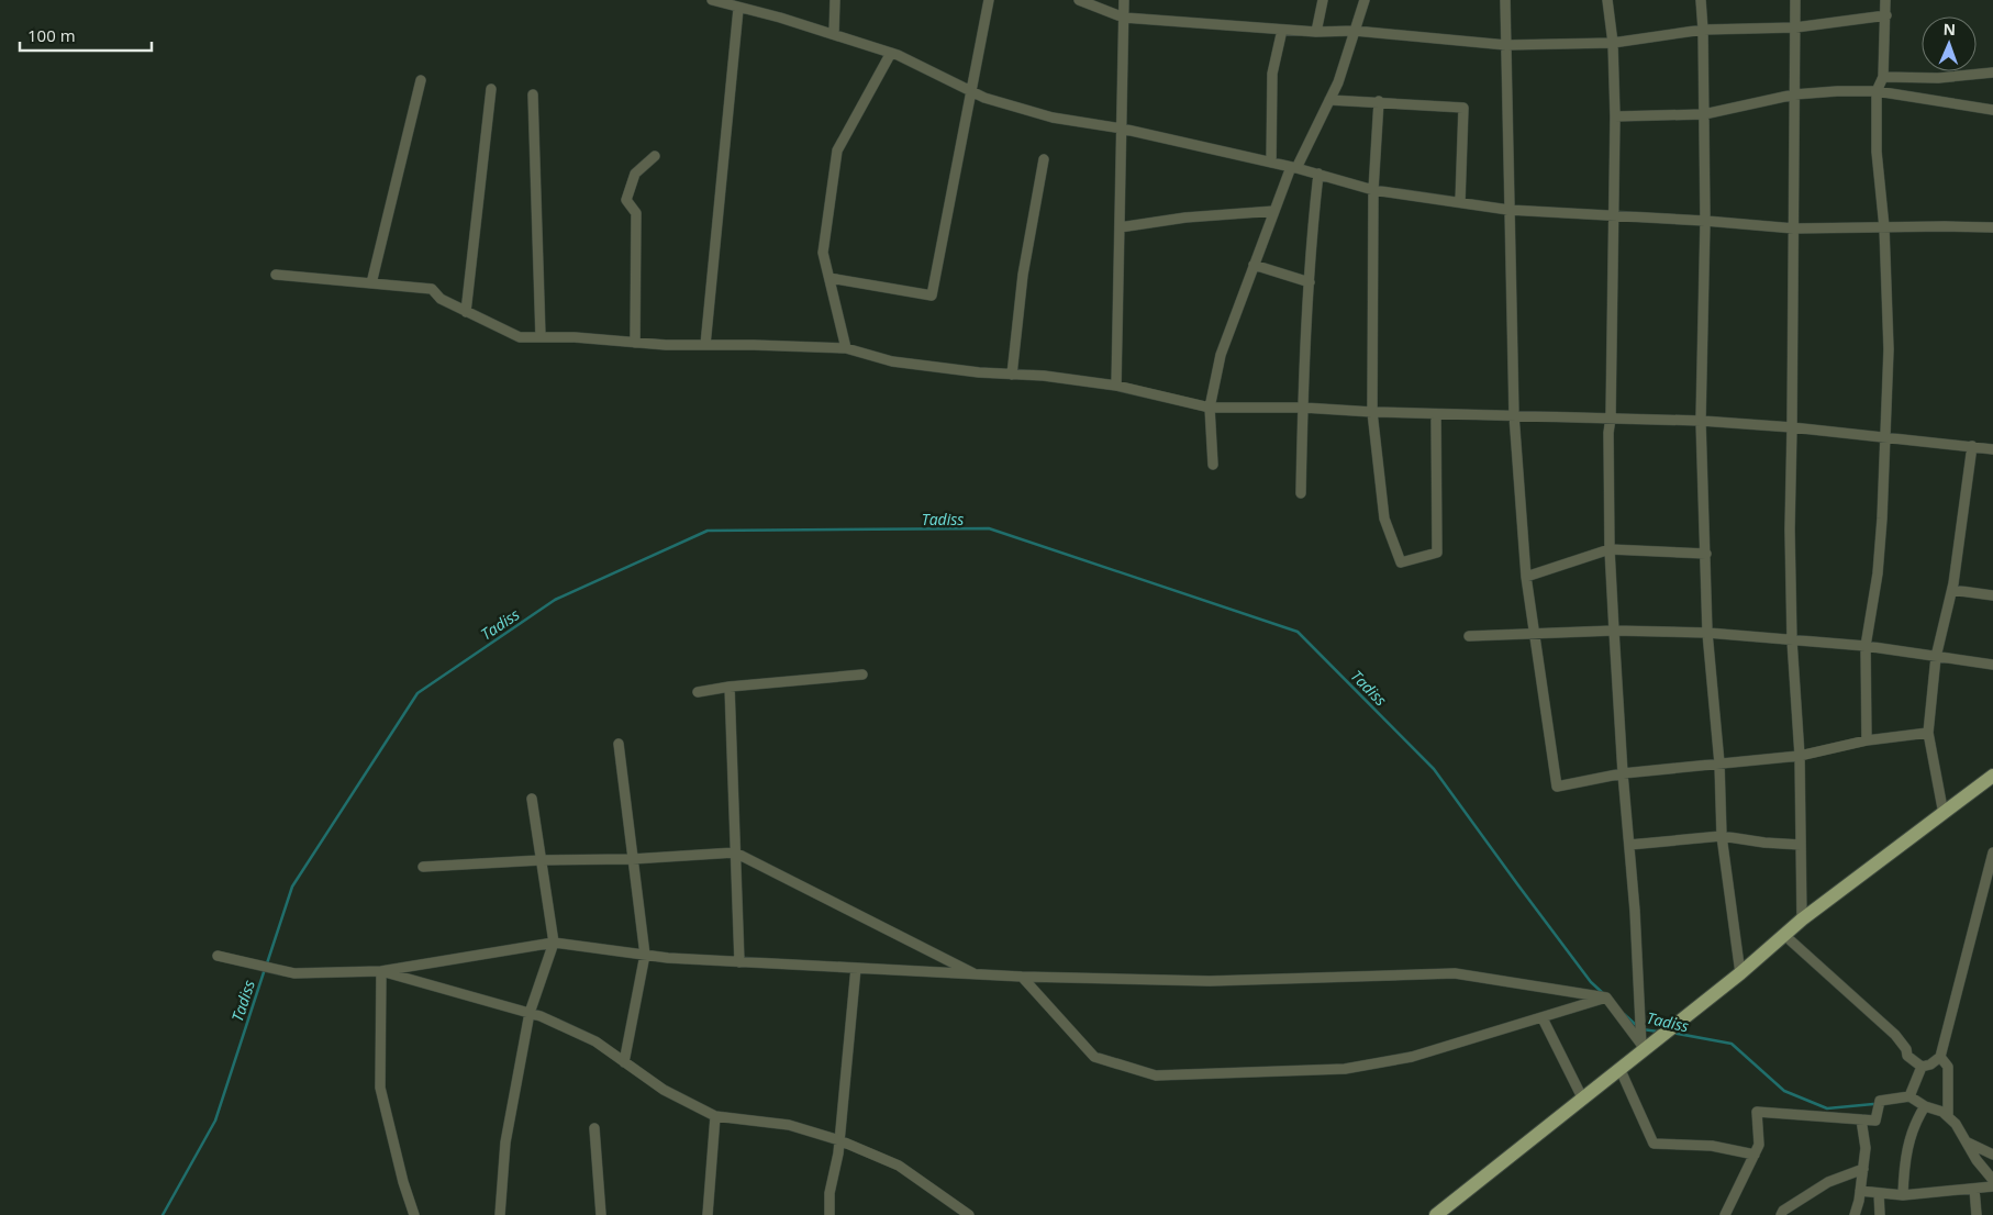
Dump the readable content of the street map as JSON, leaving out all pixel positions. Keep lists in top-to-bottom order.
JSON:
{
  "water": ["Tadiss"],
  "scale_bar": "100 m",
  "north": "top"
}
